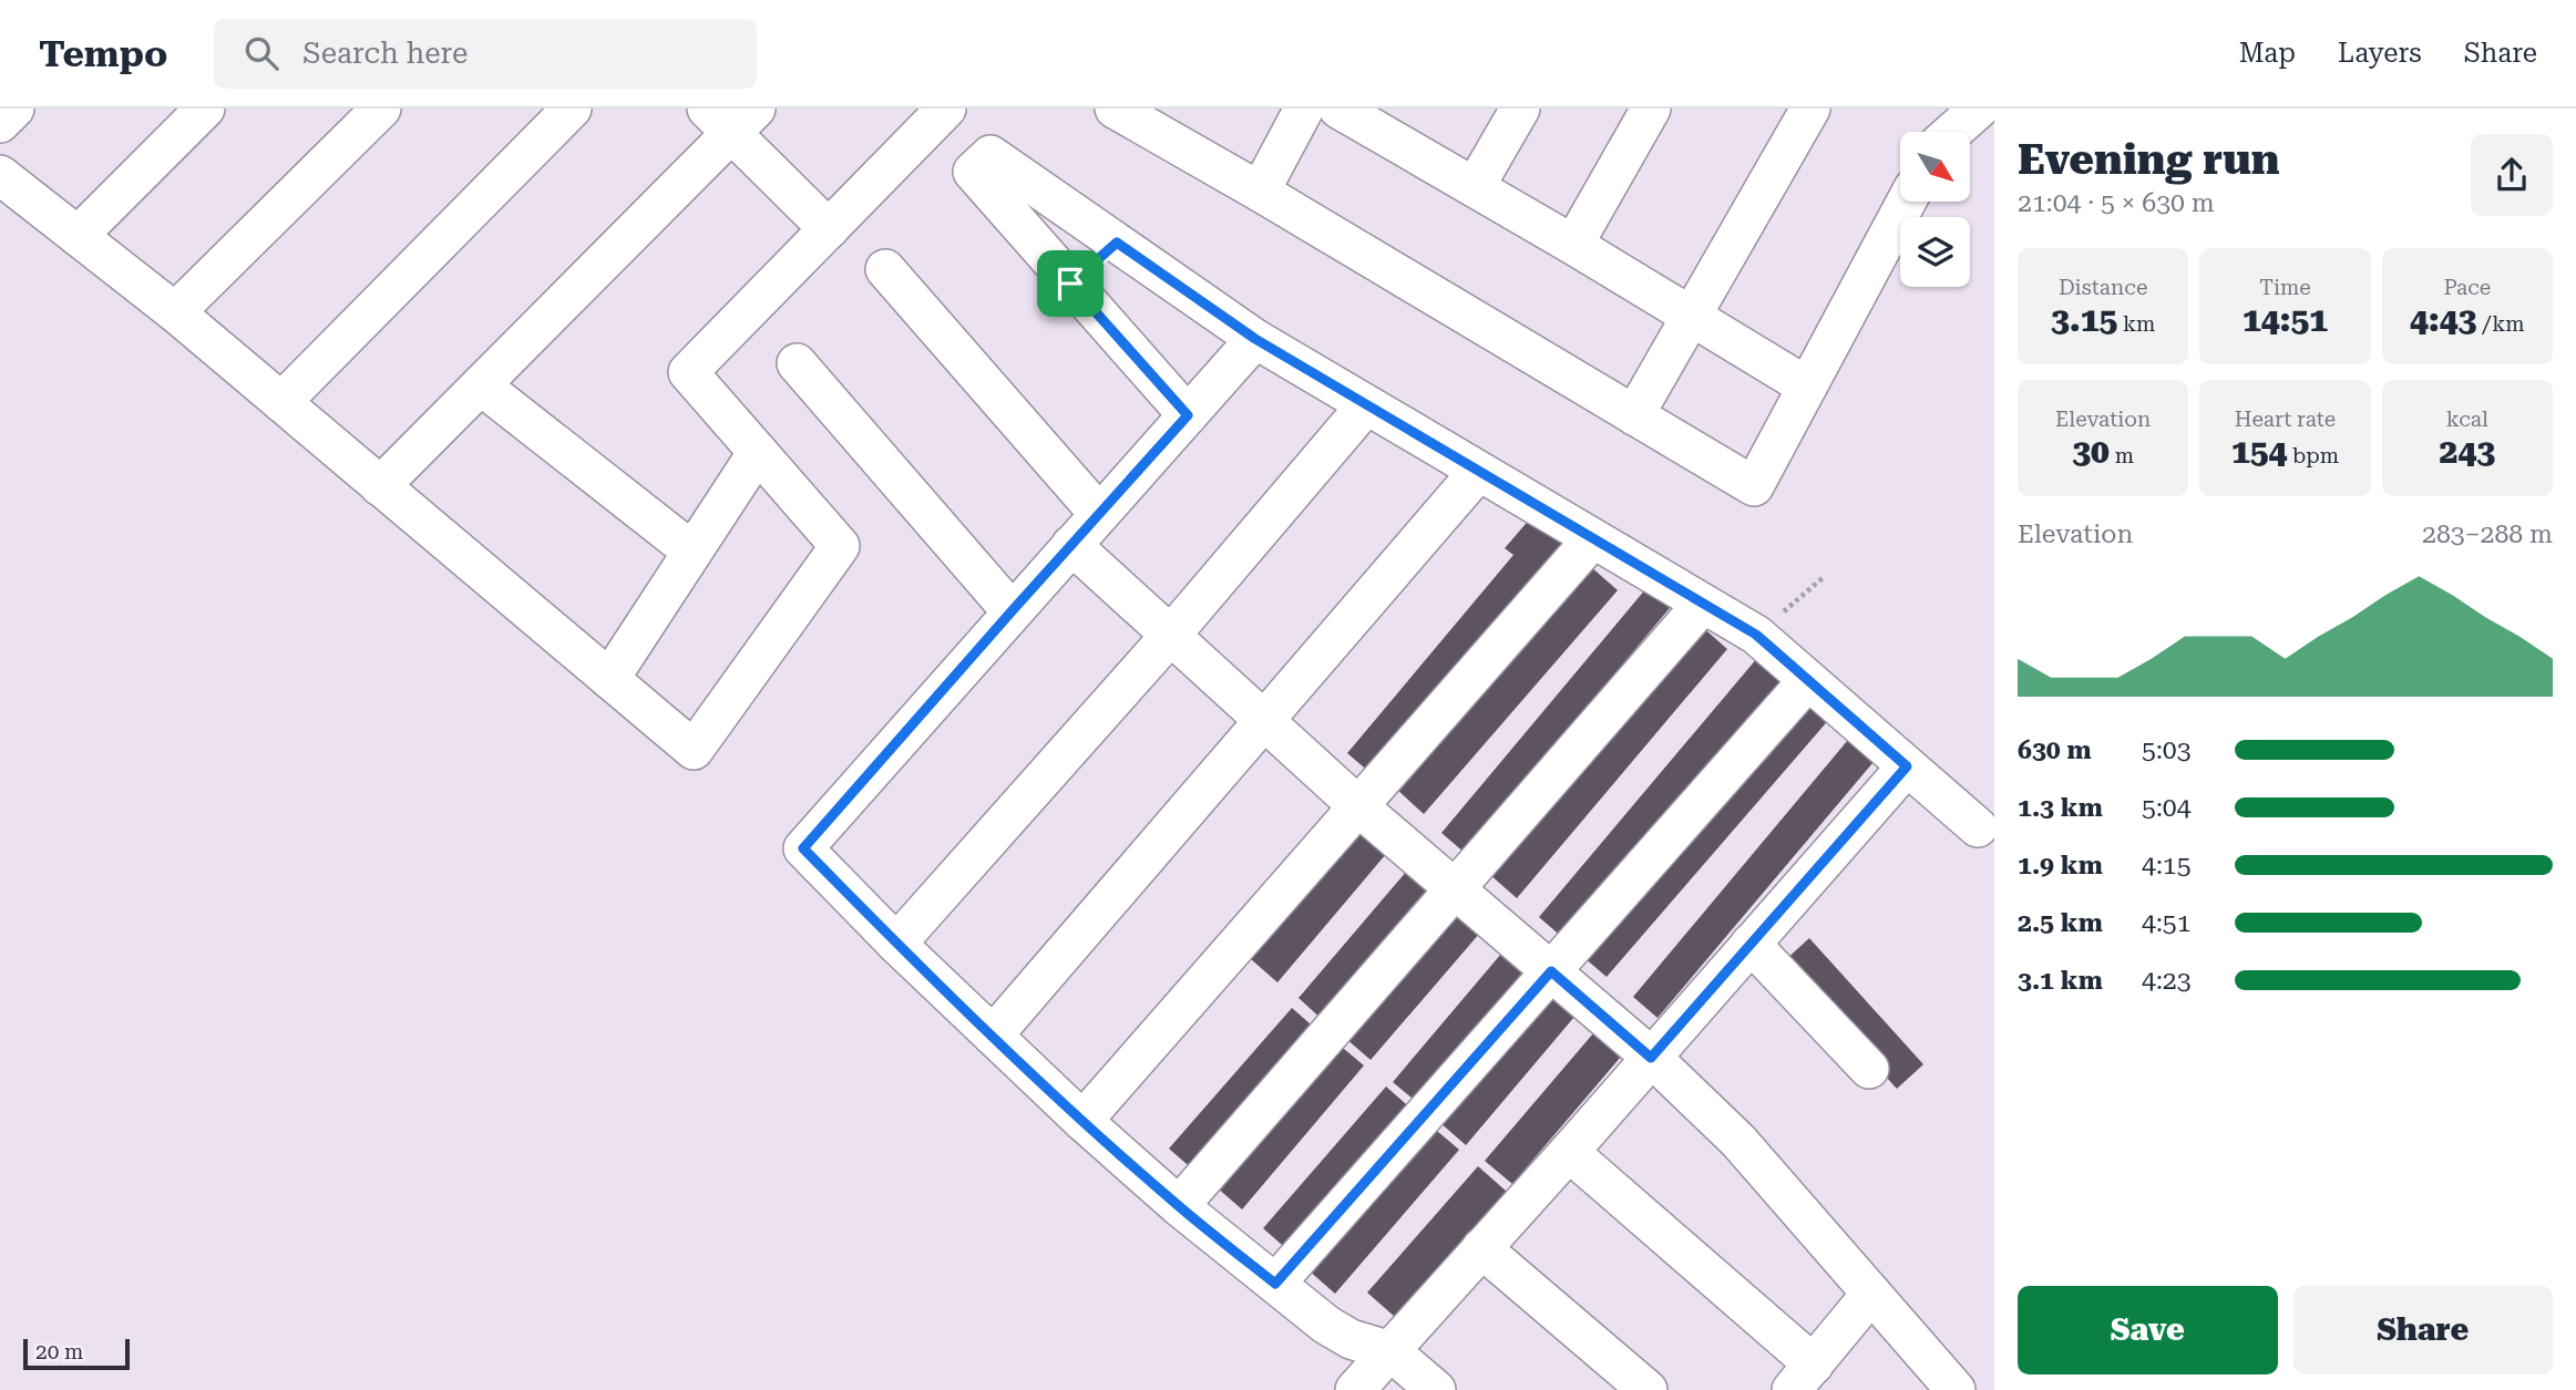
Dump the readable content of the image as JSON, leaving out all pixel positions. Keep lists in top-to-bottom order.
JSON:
{
  "scale_bar": "20 m",
  "north": "bottom right",
  "page": {
    "header": "Tempo",
    "search": "Search here",
    "nav": ["Map", "Layers", "Share"],
    "heading": ["Evening run", "21:04 · 5 × 630 m"],
    "stats": [
      ["Distance", "3.15 km"],
      ["Time", "14:51"],
      ["Pace", "4:43 /km"],
      ["Elevation", "30 m"],
      ["Heart rate", "154 bpm"],
      ["kcal", "243"]
    ],
    "chart": ["Elevation", "283–288 m"],
    "list": [
      {
        "name": "630 m",
        "note": "5:03"
      },
      {
        "name": "1.3 km",
        "note": "5:04"
      },
      {
        "name": "1.9 km",
        "note": "4:15"
      },
      {
        "name": "2.5 km",
        "note": "4:51"
      },
      {
        "name": "3.1 km",
        "note": "4:23"
      }
    ],
    "buttons": ["Save", "Share"],
    "scale": "20 m"
  }
}
